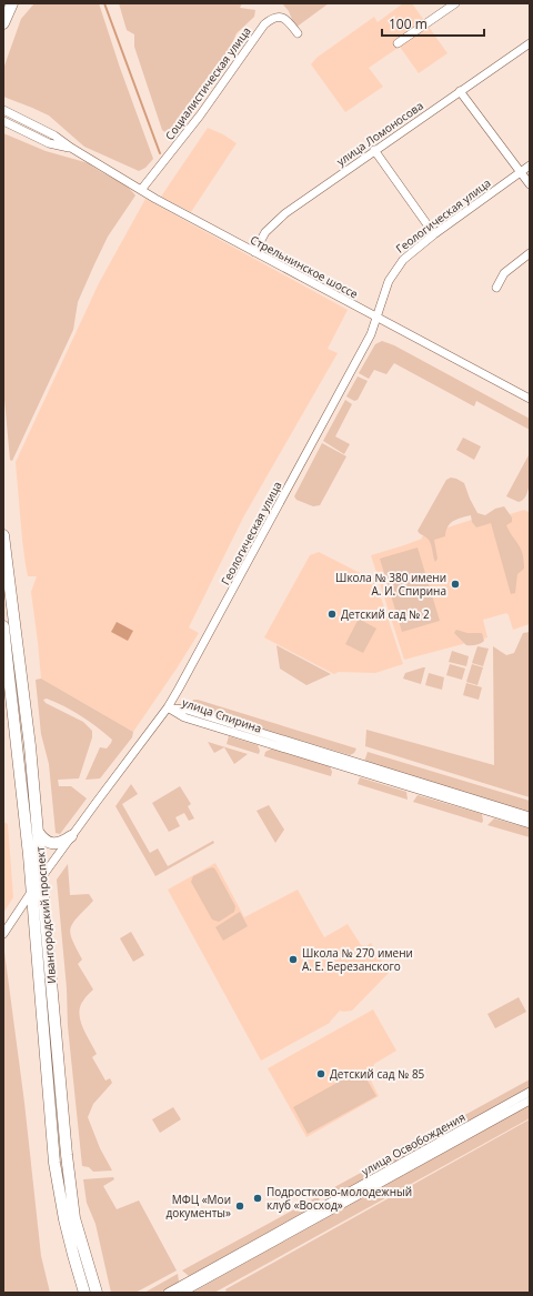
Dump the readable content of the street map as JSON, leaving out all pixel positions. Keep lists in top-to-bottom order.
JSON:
{
  "streets": {
    "highway": ["Ивангородский проспект"],
    "street": [
      "Социалистическая улица",
      "улица Ломоносова",
      "Геологическая улица",
      "Стрельнинское шоссе",
      "улица Спирина",
      "улица Освобождения"
    ]
  },
  "crossings": [
    ["Социалистическая улица", "Стрельнинское шоссе"],
    ["улица Ломоносова", "Стрельнинское шоссе"],
    ["Геологическая улица", "Стрельнинское шоссе"],
    ["Геологическая улица", "улица Спирина"],
    ["Геологическая улица", "Ивангородский проспект"]
  ],
  "places": [
    "Школа № 380 имени А. И. Спирина",
    "Детский сад № 2",
    "Школа № 270 имени А. Е. Березанского",
    "Детский сад № 85",
    "Подростково-молодежный клуб «Восход»",
    "МФЦ «Мои документы»"
  ],
  "scale_bar": "100 m"
}
